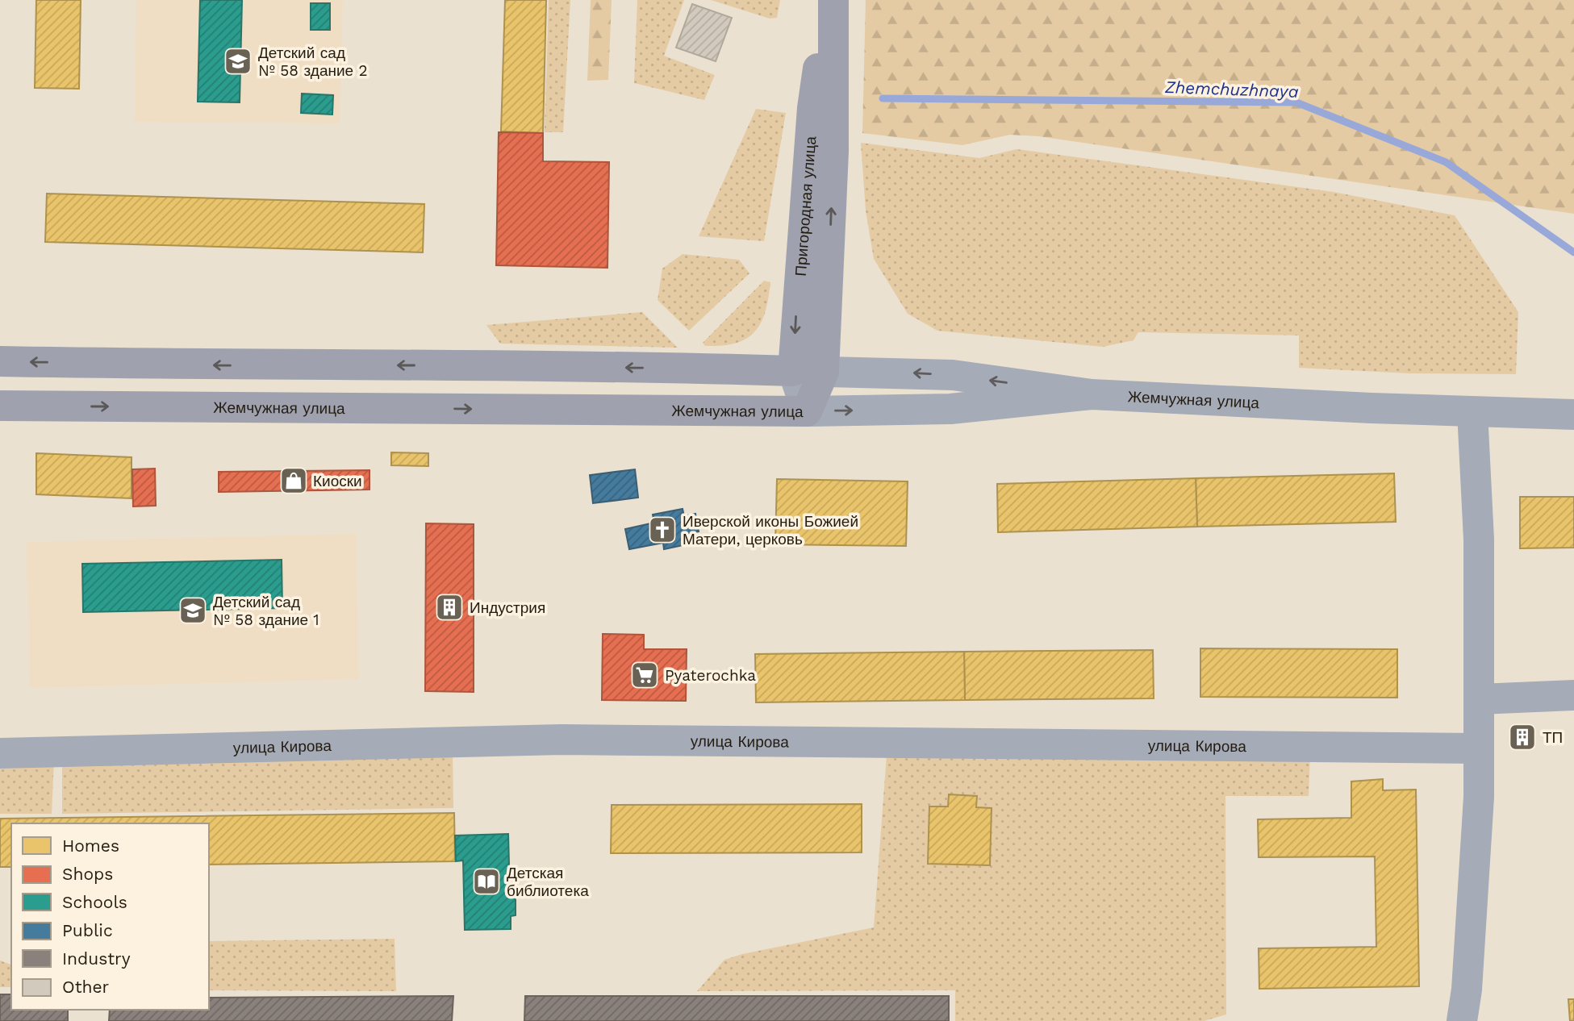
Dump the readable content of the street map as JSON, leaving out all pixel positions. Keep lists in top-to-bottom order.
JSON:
{
  "streets": {
    "main road": ["Пригородная улица", "Жемчужная улица"],
    "street": ["улица Кирова"]
  },
  "crossings": [
    ["Пригородная улица", "Жемчужная улица"]
  ],
  "water": ["Zhemchuzhnaya"],
  "places": {
    "school or university": ["Детский сад № 58 здание 2", "Детский сад № 58 здание 1"],
    "shop": ["Киоски"],
    "church": ["Иверской иконы Божией Матери, церковь"],
    "building": ["Индустрия", "ТП"],
    "supermarket": ["Pyaterochka"],
    "library": ["Детская библиотека"]
  },
  "legend": [
    "Homes",
    "Shops",
    "Schools",
    "Public",
    "Industry",
    "Other"
  ]
}
